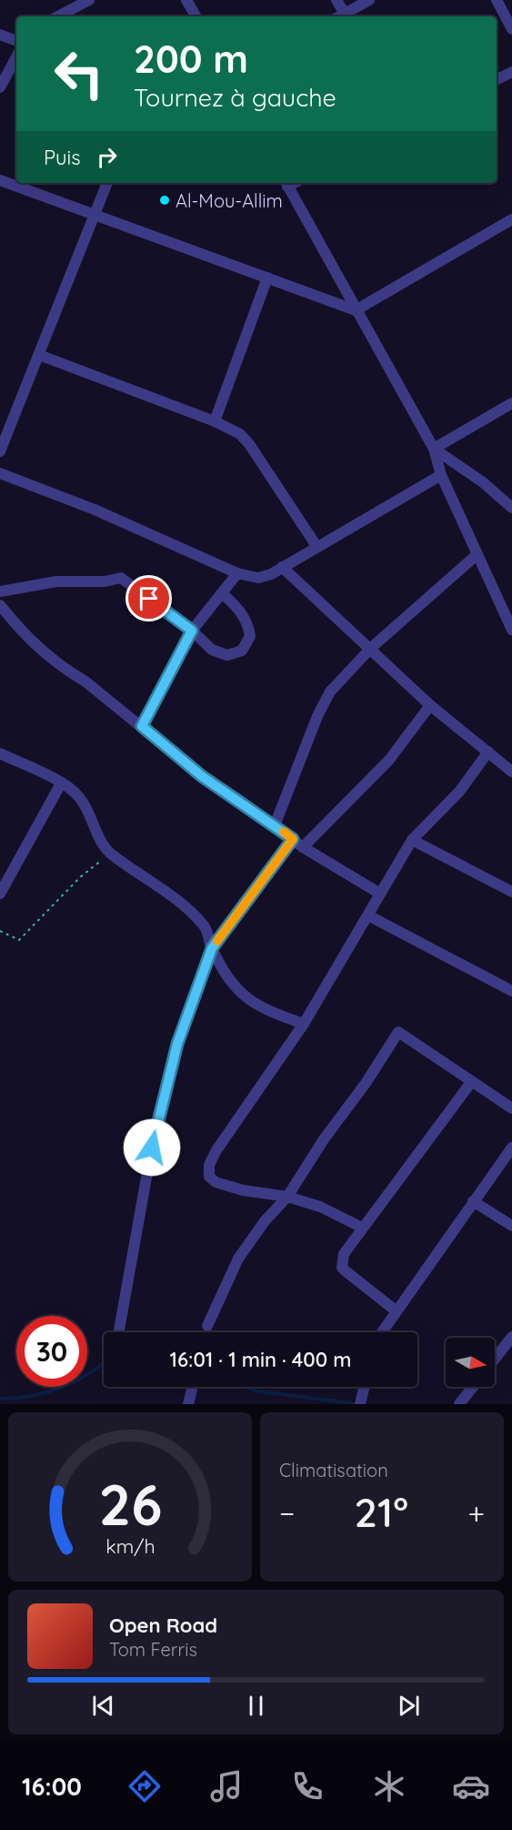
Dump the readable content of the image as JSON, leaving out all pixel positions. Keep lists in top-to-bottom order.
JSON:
{
  "places": ["Al-Mou-Allim"],
  "north": "right",
  "page": {
    "turn": ["200 m", "Tournez à gauche"],
    "then": "Puis",
    "limit": "30",
    "trip": "16:01 · 1 min · 400 m",
    "tile": "Climatisation",
    "heat": ["−", "21°", "+"],
    "song": ["Open Road", "Tom Ferris"],
    "tabs": "16:00",
    "gauge": ["26", "km/h"]
  }
}
